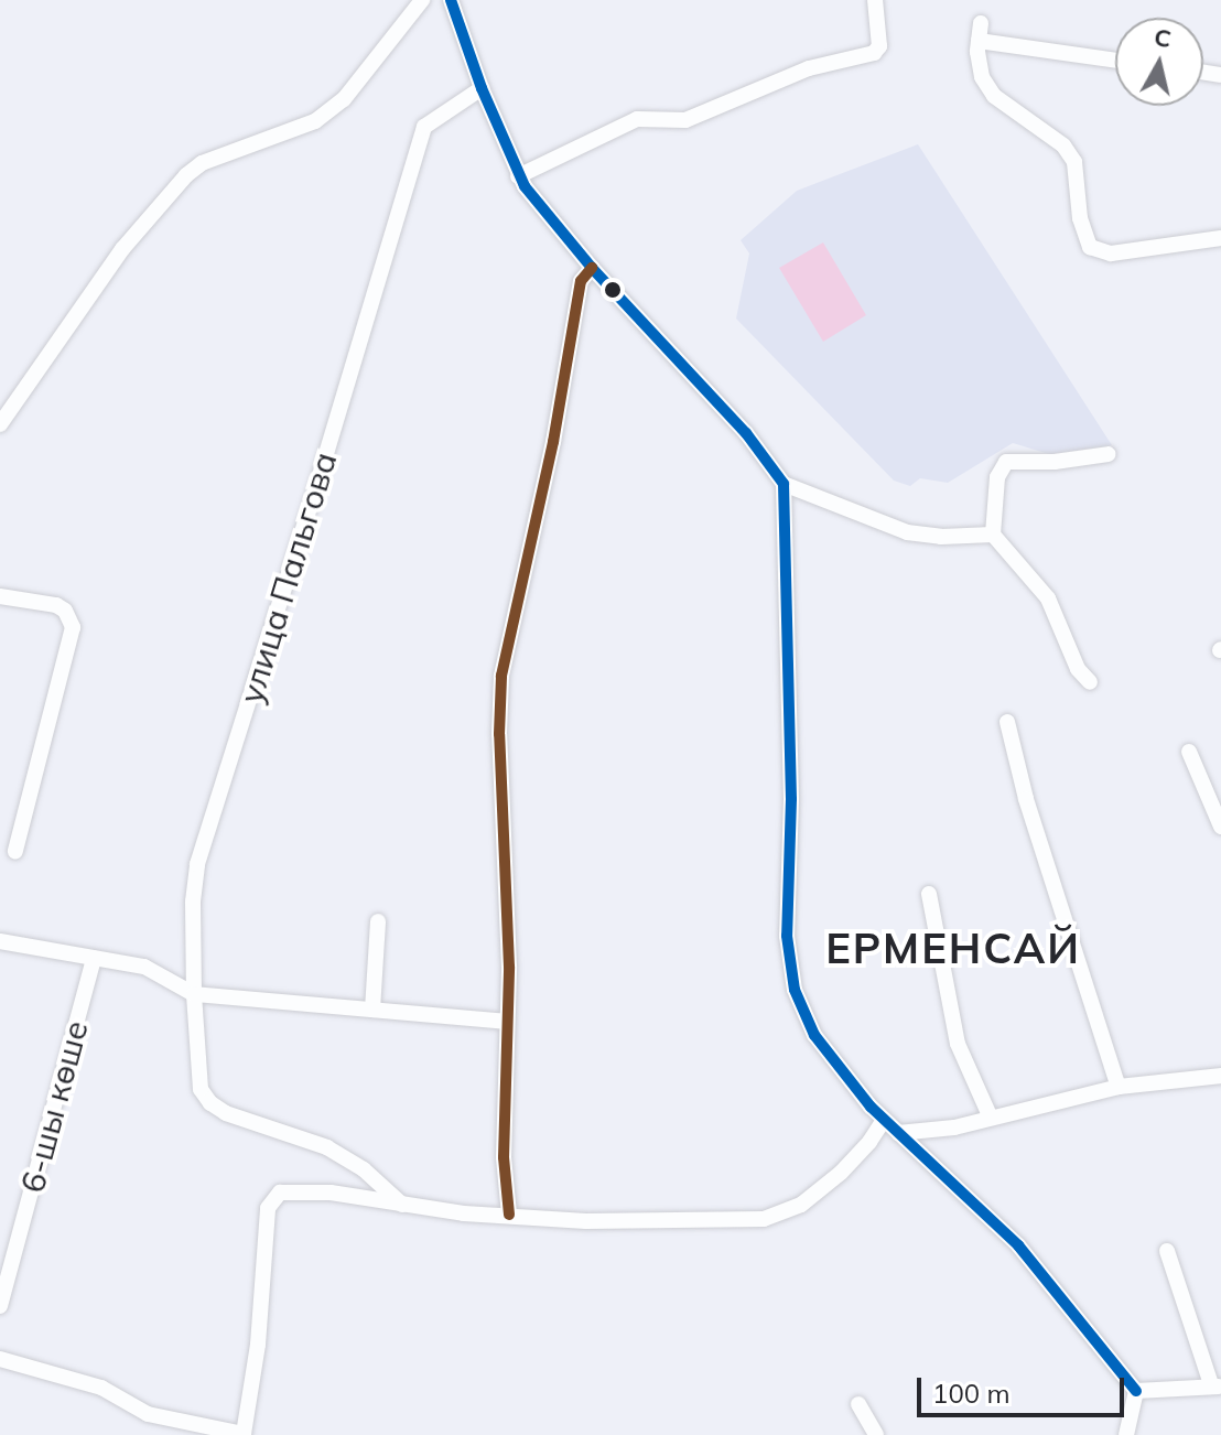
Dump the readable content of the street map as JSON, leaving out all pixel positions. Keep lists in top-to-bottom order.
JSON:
{
  "streets": {
    "street": ["улица Пальгова", "6-шы көше"]
  },
  "districts": ["ЕРМЕНСАЙ"],
  "scale_bar": "100 m",
  "north": "top"
}
